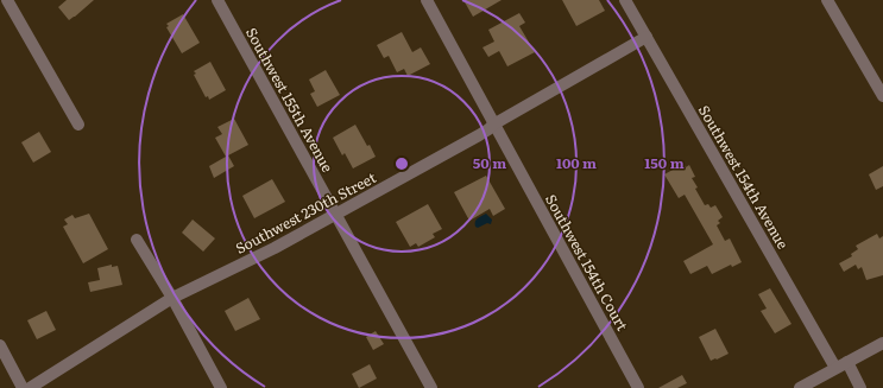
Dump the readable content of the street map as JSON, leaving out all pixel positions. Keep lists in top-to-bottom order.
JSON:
{
  "streets": {
    "street": [
      "Southwest 155th Avenue",
      "Southwest 154th Avenue",
      "Southwest 230th Street",
      "Southwest 154th Court"
    ]
  },
  "crossings": [
    ["Southwest 155th Avenue", "Southwest 230th Street"],
    ["Southwest 154th Avenue", "Southwest 230th Street"],
    ["Southwest 230th Street", "Southwest 154th Court"]
  ],
  "rings": ["50 m", "100 m", "150 m"]
}
